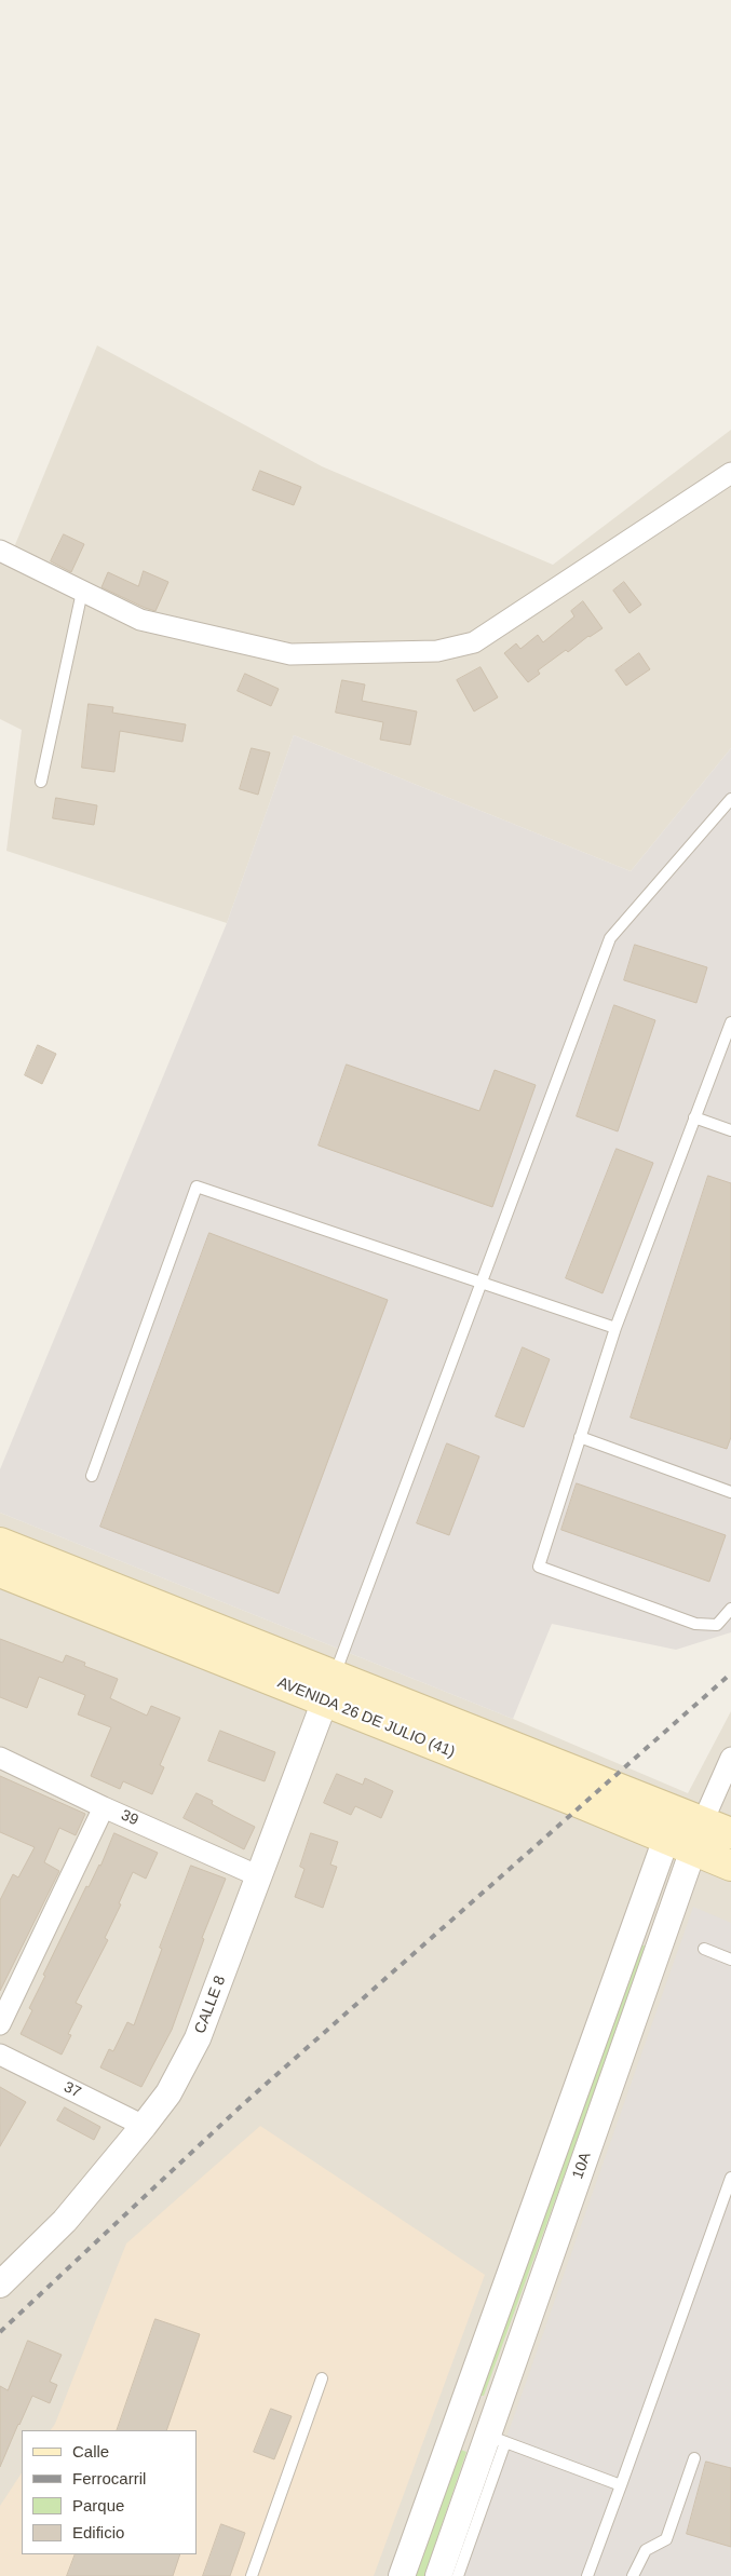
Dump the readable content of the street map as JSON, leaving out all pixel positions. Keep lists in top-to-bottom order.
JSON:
{
  "streets": {
    "main road": ["AVENIDA 26 DE JULIO (41)"],
    "street": [
      "39",
      "CALLE 8",
      "37",
      "10A"
    ]
  },
  "crossings": [
    ["AVENIDA 26 DE JULIO (41)", "CALLE 8"],
    ["AVENIDA 26 DE JULIO (41)", "10A"],
    ["39", "CALLE 8"],
    ["CALLE 8", "37"]
  ],
  "legend": [
    "Calle",
    "Ferrocarril",
    "Parque",
    "Edificio"
  ]
}
